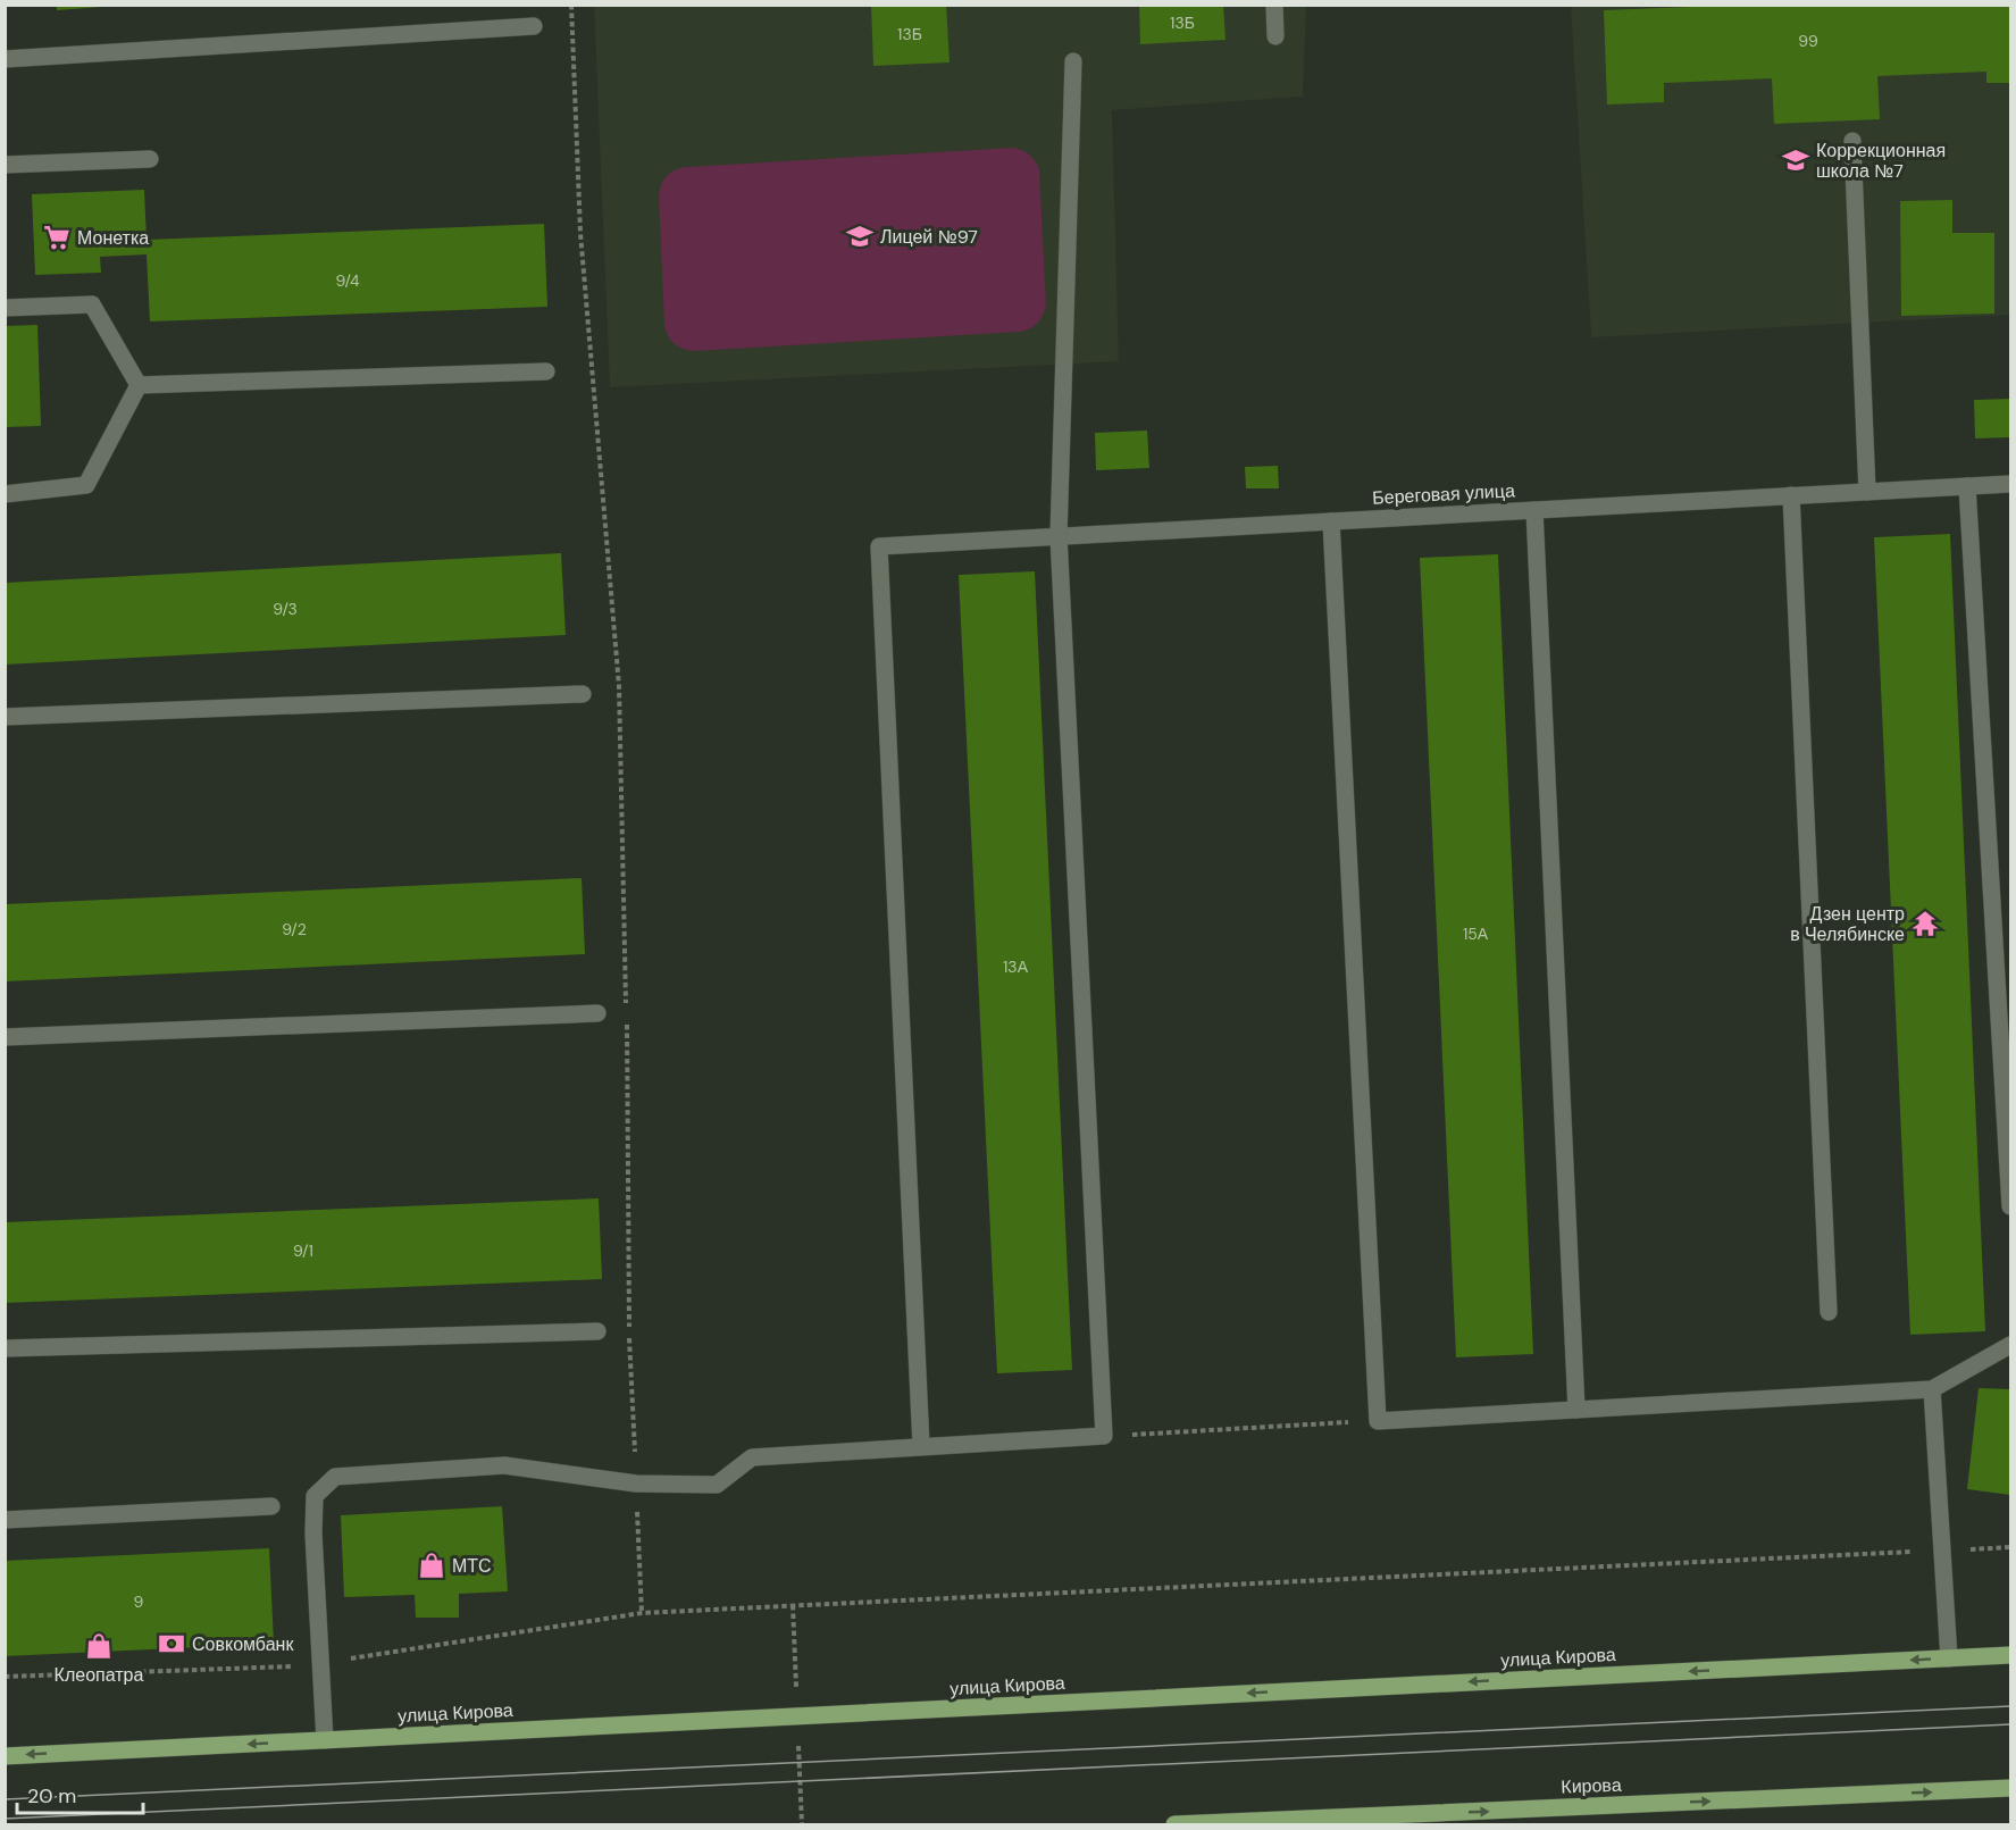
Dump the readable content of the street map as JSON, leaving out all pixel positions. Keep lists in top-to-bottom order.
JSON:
{
  "streets": {
    "main road": ["улица Кирова", "Кирова"],
    "street": ["Береговая улица"]
  },
  "one_way": ["улица Кирова", "Кирова"],
  "places": {
    "school or university": ["Коррекционная школа №7", "Лицей №97"],
    "supermarket": ["Монетка"],
    "temple": ["Дзен центр в Челябинске"],
    "shop": ["МТС", "Клеопатра"],
    "bank": ["Совкомбанк"]
  },
  "house_numbers": [
    "13Б",
    "13Б",
    "99",
    "9/4",
    "9/3",
    "9/2",
    "15А",
    "13А",
    "9/1",
    "9"
  ],
  "scale_bar": "20 m"
}
